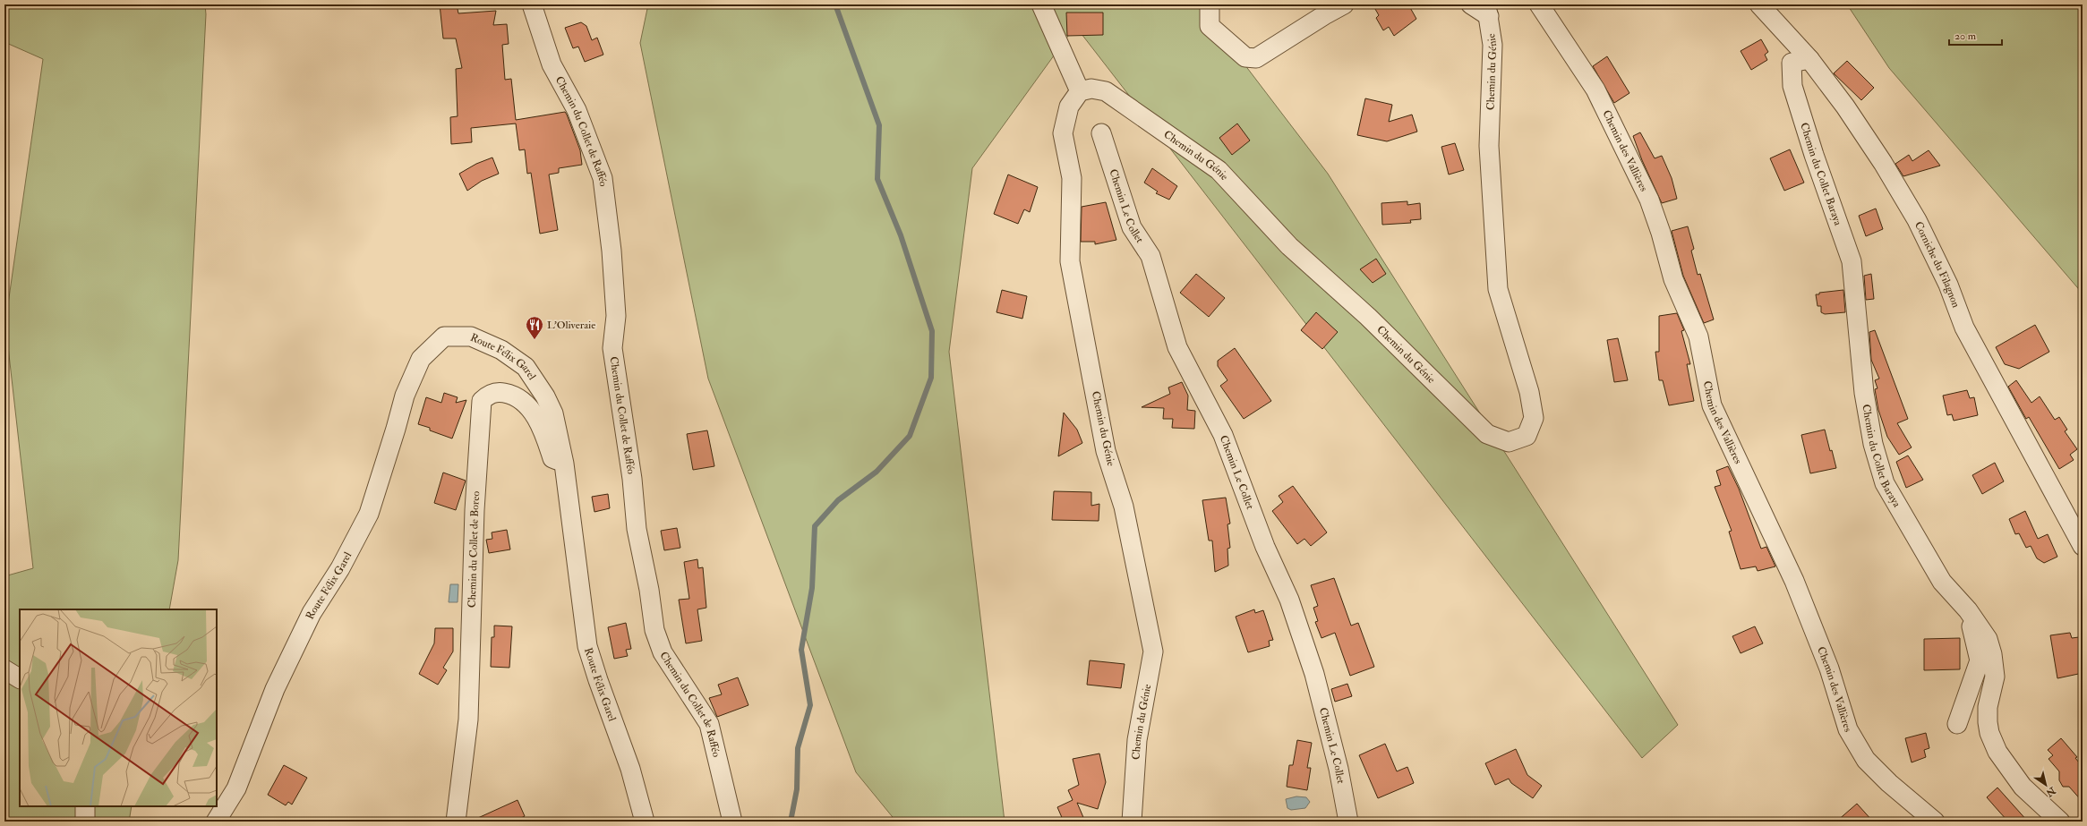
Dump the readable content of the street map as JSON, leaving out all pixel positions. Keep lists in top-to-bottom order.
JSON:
{
  "streets": {
    "street": [
      "Chemin du Génie",
      "Chemin du Collet de Rafféo",
      "Chemin des Vallières",
      "Chemin du Collet Baraya",
      "Chemin Le Collet",
      "Corniche du Filagnon",
      "Route Félix Garel",
      "Chemin du Collet de Boreo"
    ]
  },
  "crossings": [
    ["Chemin du Collet Baraya", "Corniche du Filagnon"],
    ["Route Félix Garel", "Chemin du Collet de Boreo"]
  ],
  "places": {
    "restaurant": ["L'Oliveraie"]
  },
  "scale_bar": "20 m",
  "north": "bottom right"
}
